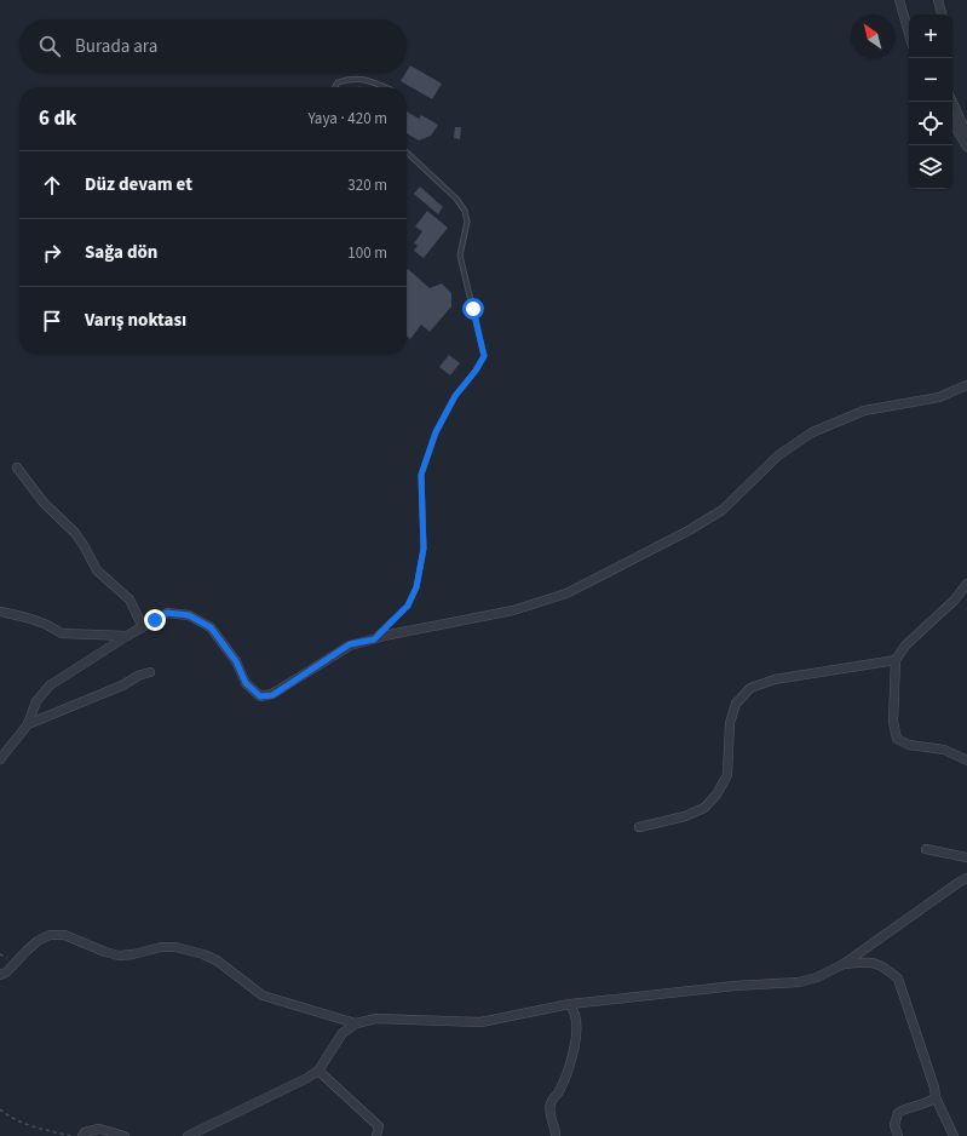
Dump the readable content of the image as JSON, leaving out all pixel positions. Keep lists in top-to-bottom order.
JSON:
{
  "north": "top left",
  "page": {
    "map_buttons": ["+", "−"],
    "search": "Burada ara",
    "heading": ["6 dk", "Yaya · 420 m"],
    "list": [
      ["Düz devam et", "320 m"],
      ["Sağa dön", "100 m"],
      "Varış noktası"
    ]
  }
}
